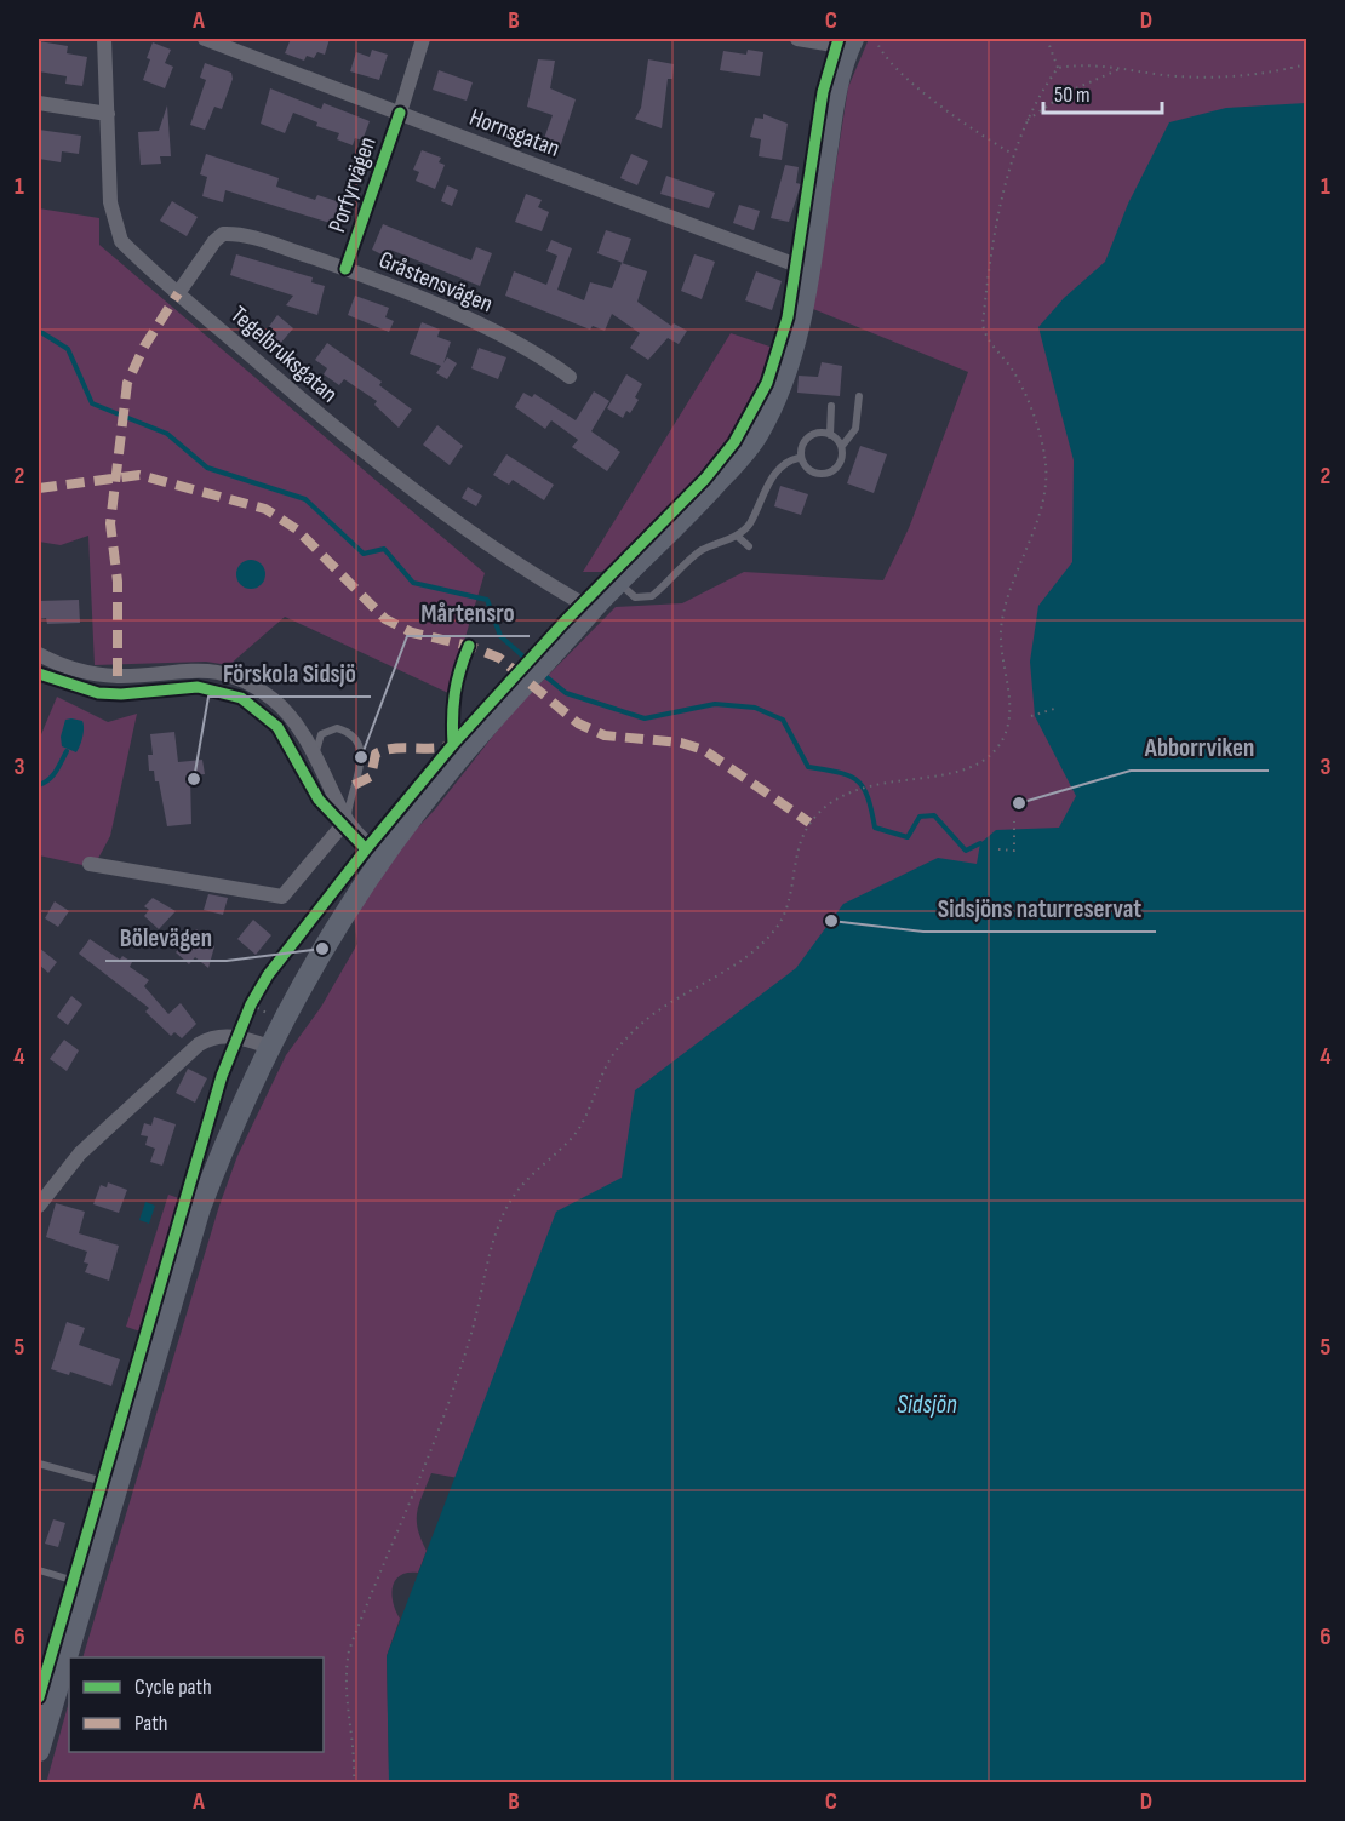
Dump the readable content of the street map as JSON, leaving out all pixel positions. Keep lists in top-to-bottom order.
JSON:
{
  "streets": {
    "street": [
      "Hornsgatan",
      "Porfyrvägen",
      "Gråstensvägen",
      "Tegelbruksgatan"
    ]
  },
  "crossings": [
    ["Hornsgatan", "Porfyrvägen"],
    ["Gråstensvägen", "Tegelbruksgatan"]
  ],
  "water": ["Sidsjön"],
  "places": [
    "Mårtensro",
    "Förskola Sidsjö",
    "Abborrviken",
    "Sidsjöns naturreservat",
    "Bölevägen"
  ],
  "legend": ["Cycle path", "Path"],
  "scale_bar": "50 m",
  "grid": {
    "columns": [
      "A",
      "B",
      "C",
      "D"
    ],
    "rows": [
      "1",
      "2",
      "3",
      "4",
      "5",
      "6"
    ]
  }
}
